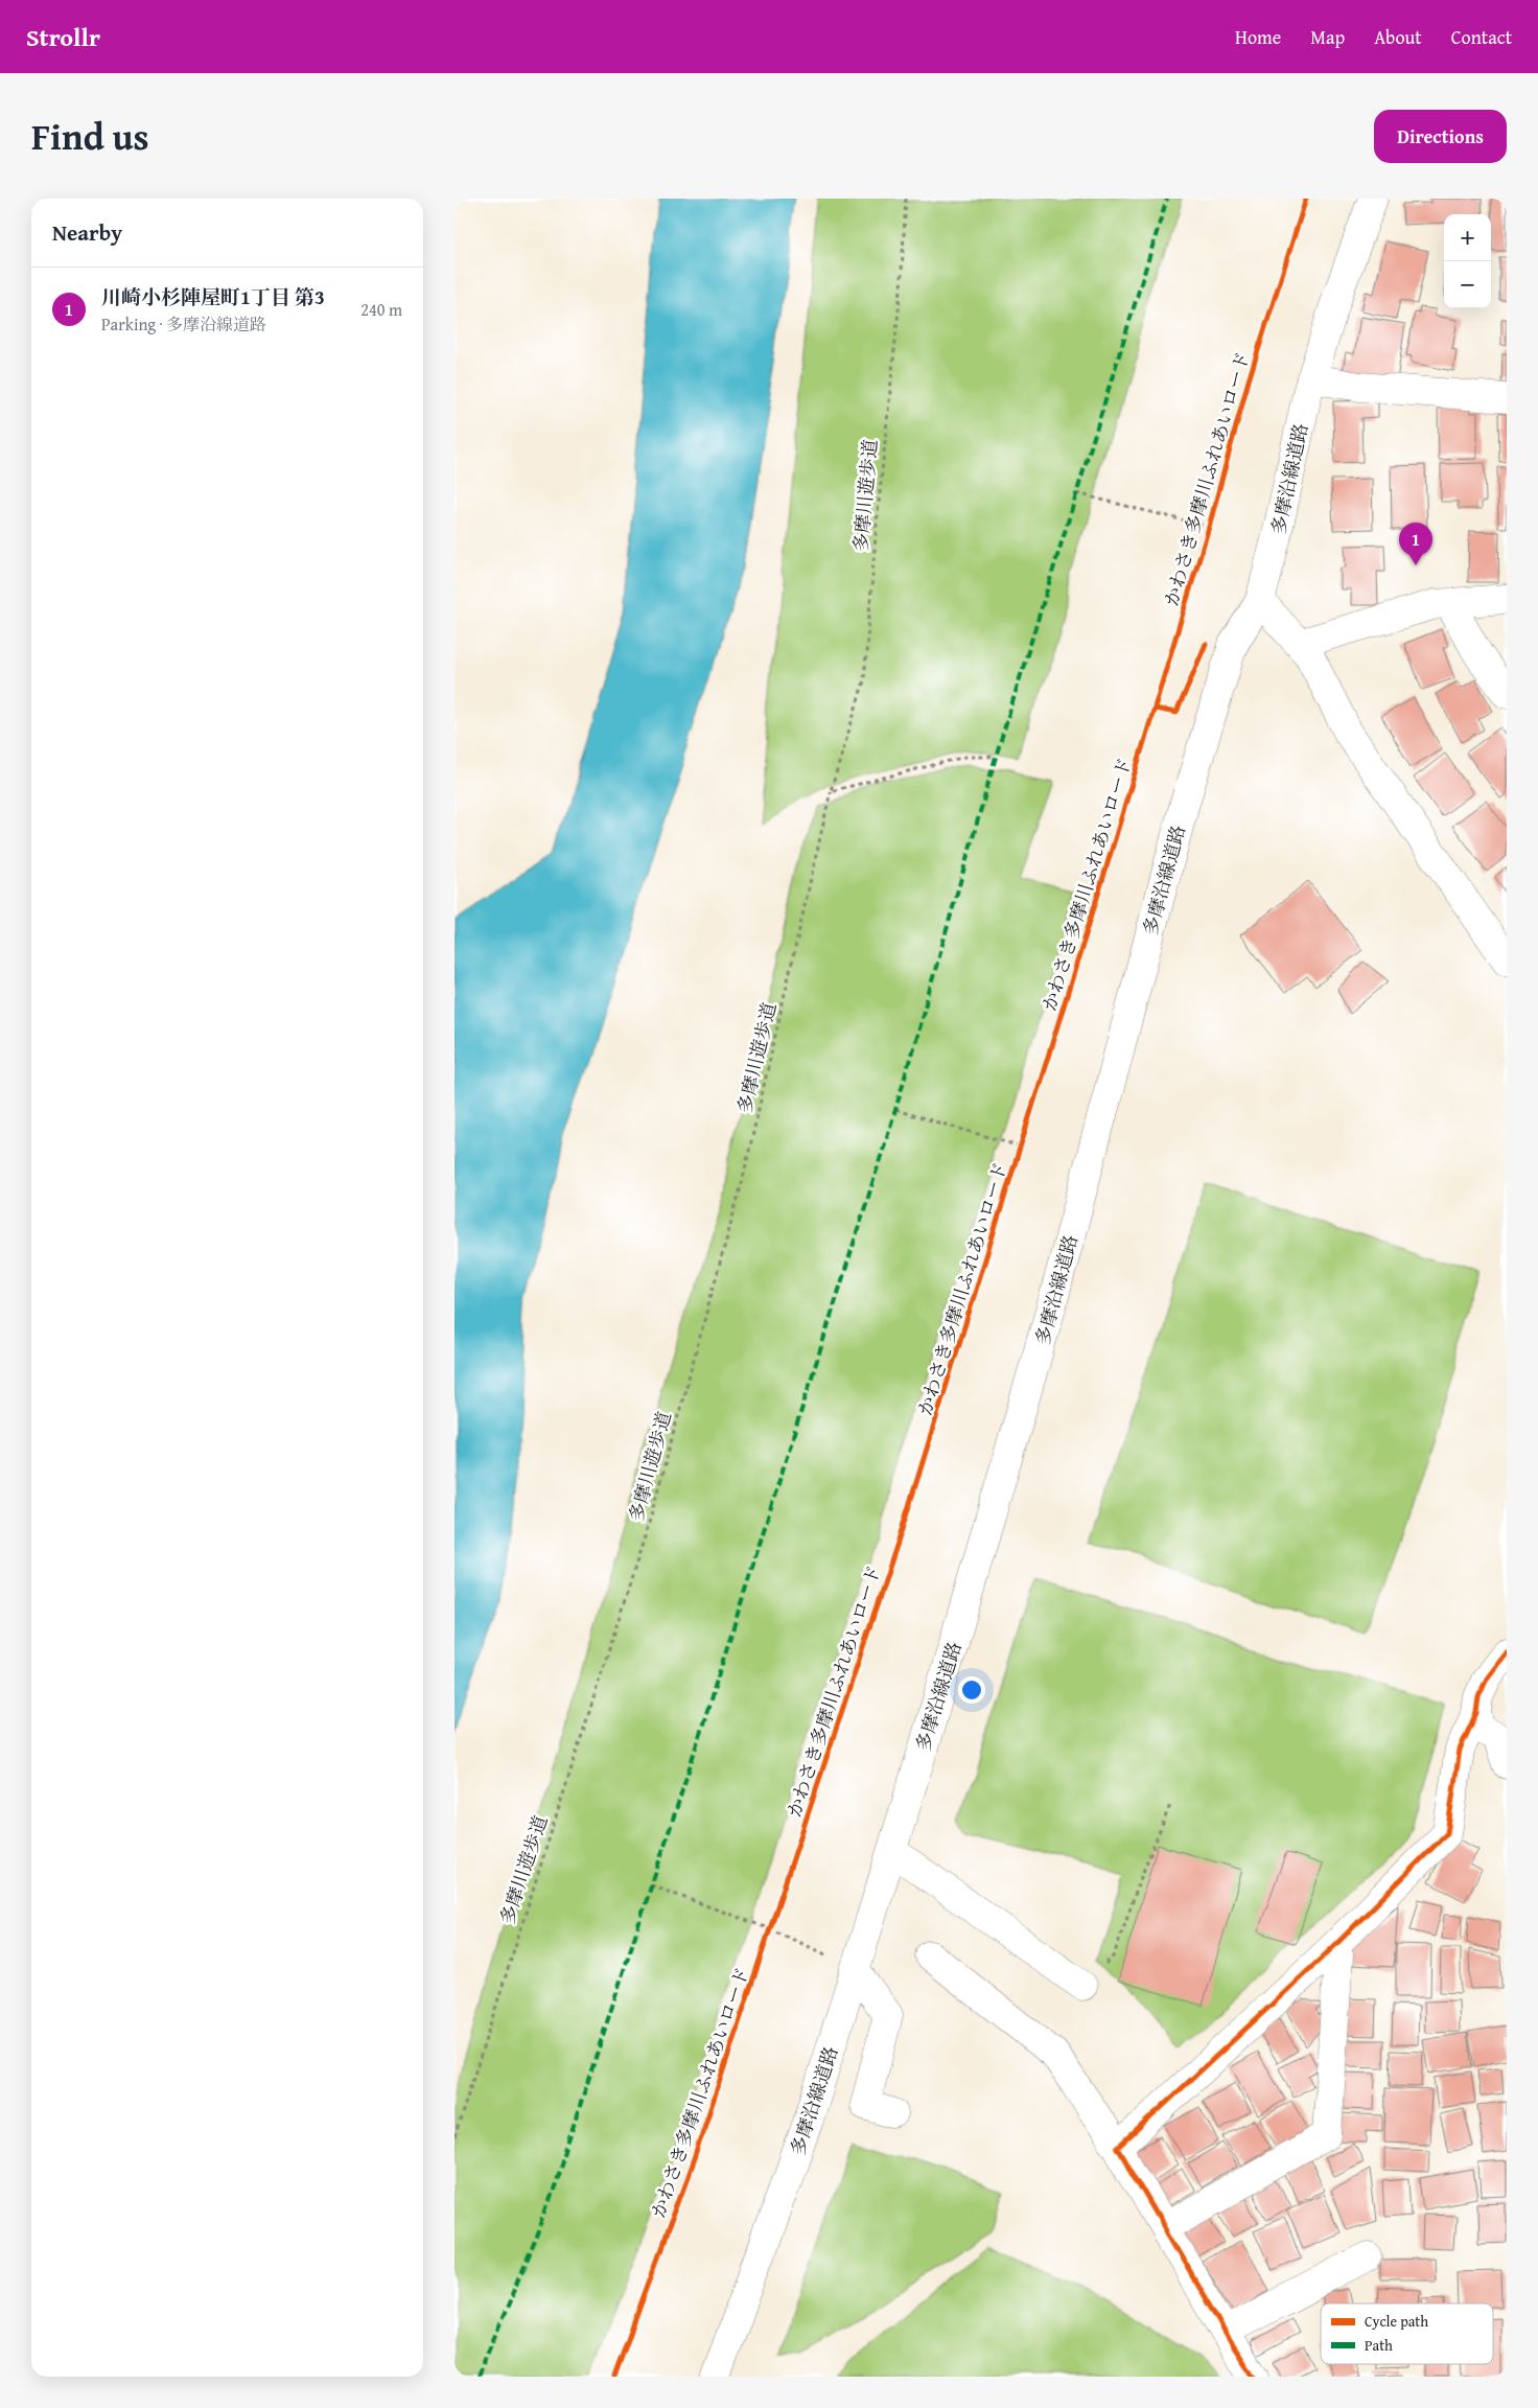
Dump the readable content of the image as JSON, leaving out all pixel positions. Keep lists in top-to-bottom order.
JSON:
{
  "streets": {
    "street": ["多摩沿線道路"],
    "path": ["多摩川遊歩道"],
    "cycle path": ["かわさき多摩川ふれあいロード"]
  },
  "legend": ["Cycle path", "Path"],
  "page": {
    "header": "Strollr",
    "nav": [
      "Home",
      "Map",
      "About",
      "Contact"
    ],
    "title": "Find us",
    "buttons": "Directions",
    "heading": "Nearby",
    "map_buttons": ["+", "−"],
    "list": [
      {
        "mark": "1",
        "name": "川崎小杉陣屋町1丁目 第3",
        "note": "Parking · 多摩沿線道路",
        "value": "240 m"
      }
    ],
    "pins": "1"
  }
}
